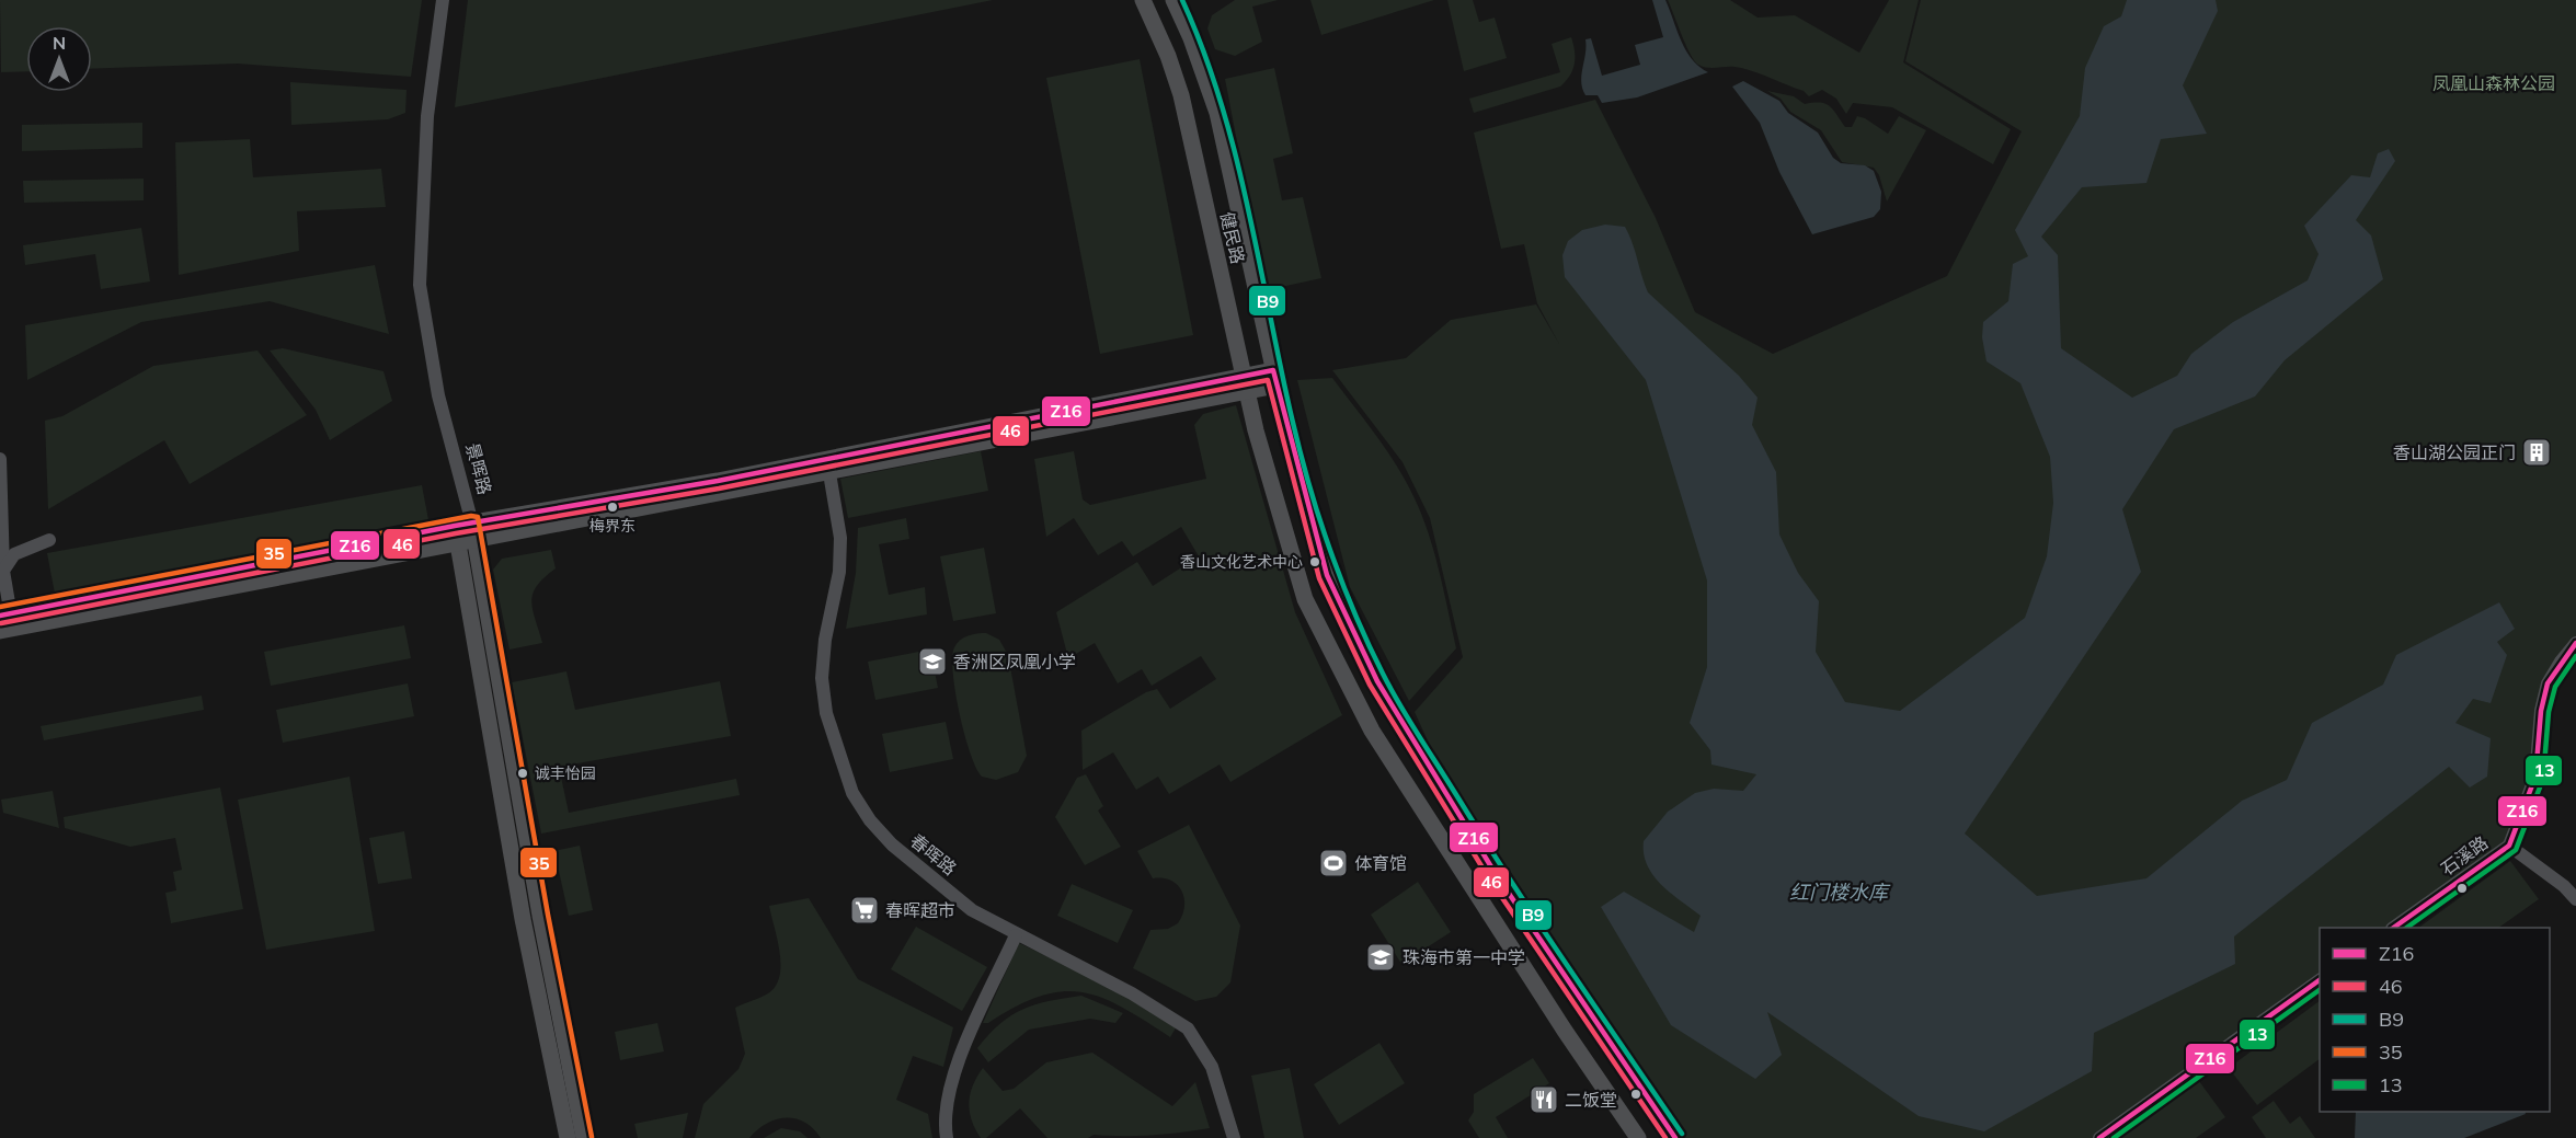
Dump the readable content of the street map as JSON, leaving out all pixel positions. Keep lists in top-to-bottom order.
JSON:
{
  "streets": {
    "main road": ["健民路", "景晖路"],
    "street": ["春晖路", "石溪路"]
  },
  "water": ["红门楼水库"],
  "parks": ["凤凰山森林公园"],
  "places": {
    "building": ["香山湖公园正门"],
    "other": ["梅界东", "香山文化艺术中心", "诚丰怡园"],
    "school or university": ["香洲区凤凰小学", "珠海市第一中学"],
    "sports": ["体育馆"],
    "supermarket": ["春晖超市"],
    "restaurant": ["二饭堂"]
  },
  "lines": [
    "transit line B9",
    "transit line Z16",
    "transit line 46",
    "transit line 35",
    "transit line 13"
  ],
  "legend": [
    "Z16",
    "46",
    "B9",
    "35",
    "13"
  ],
  "north": "top"
}
